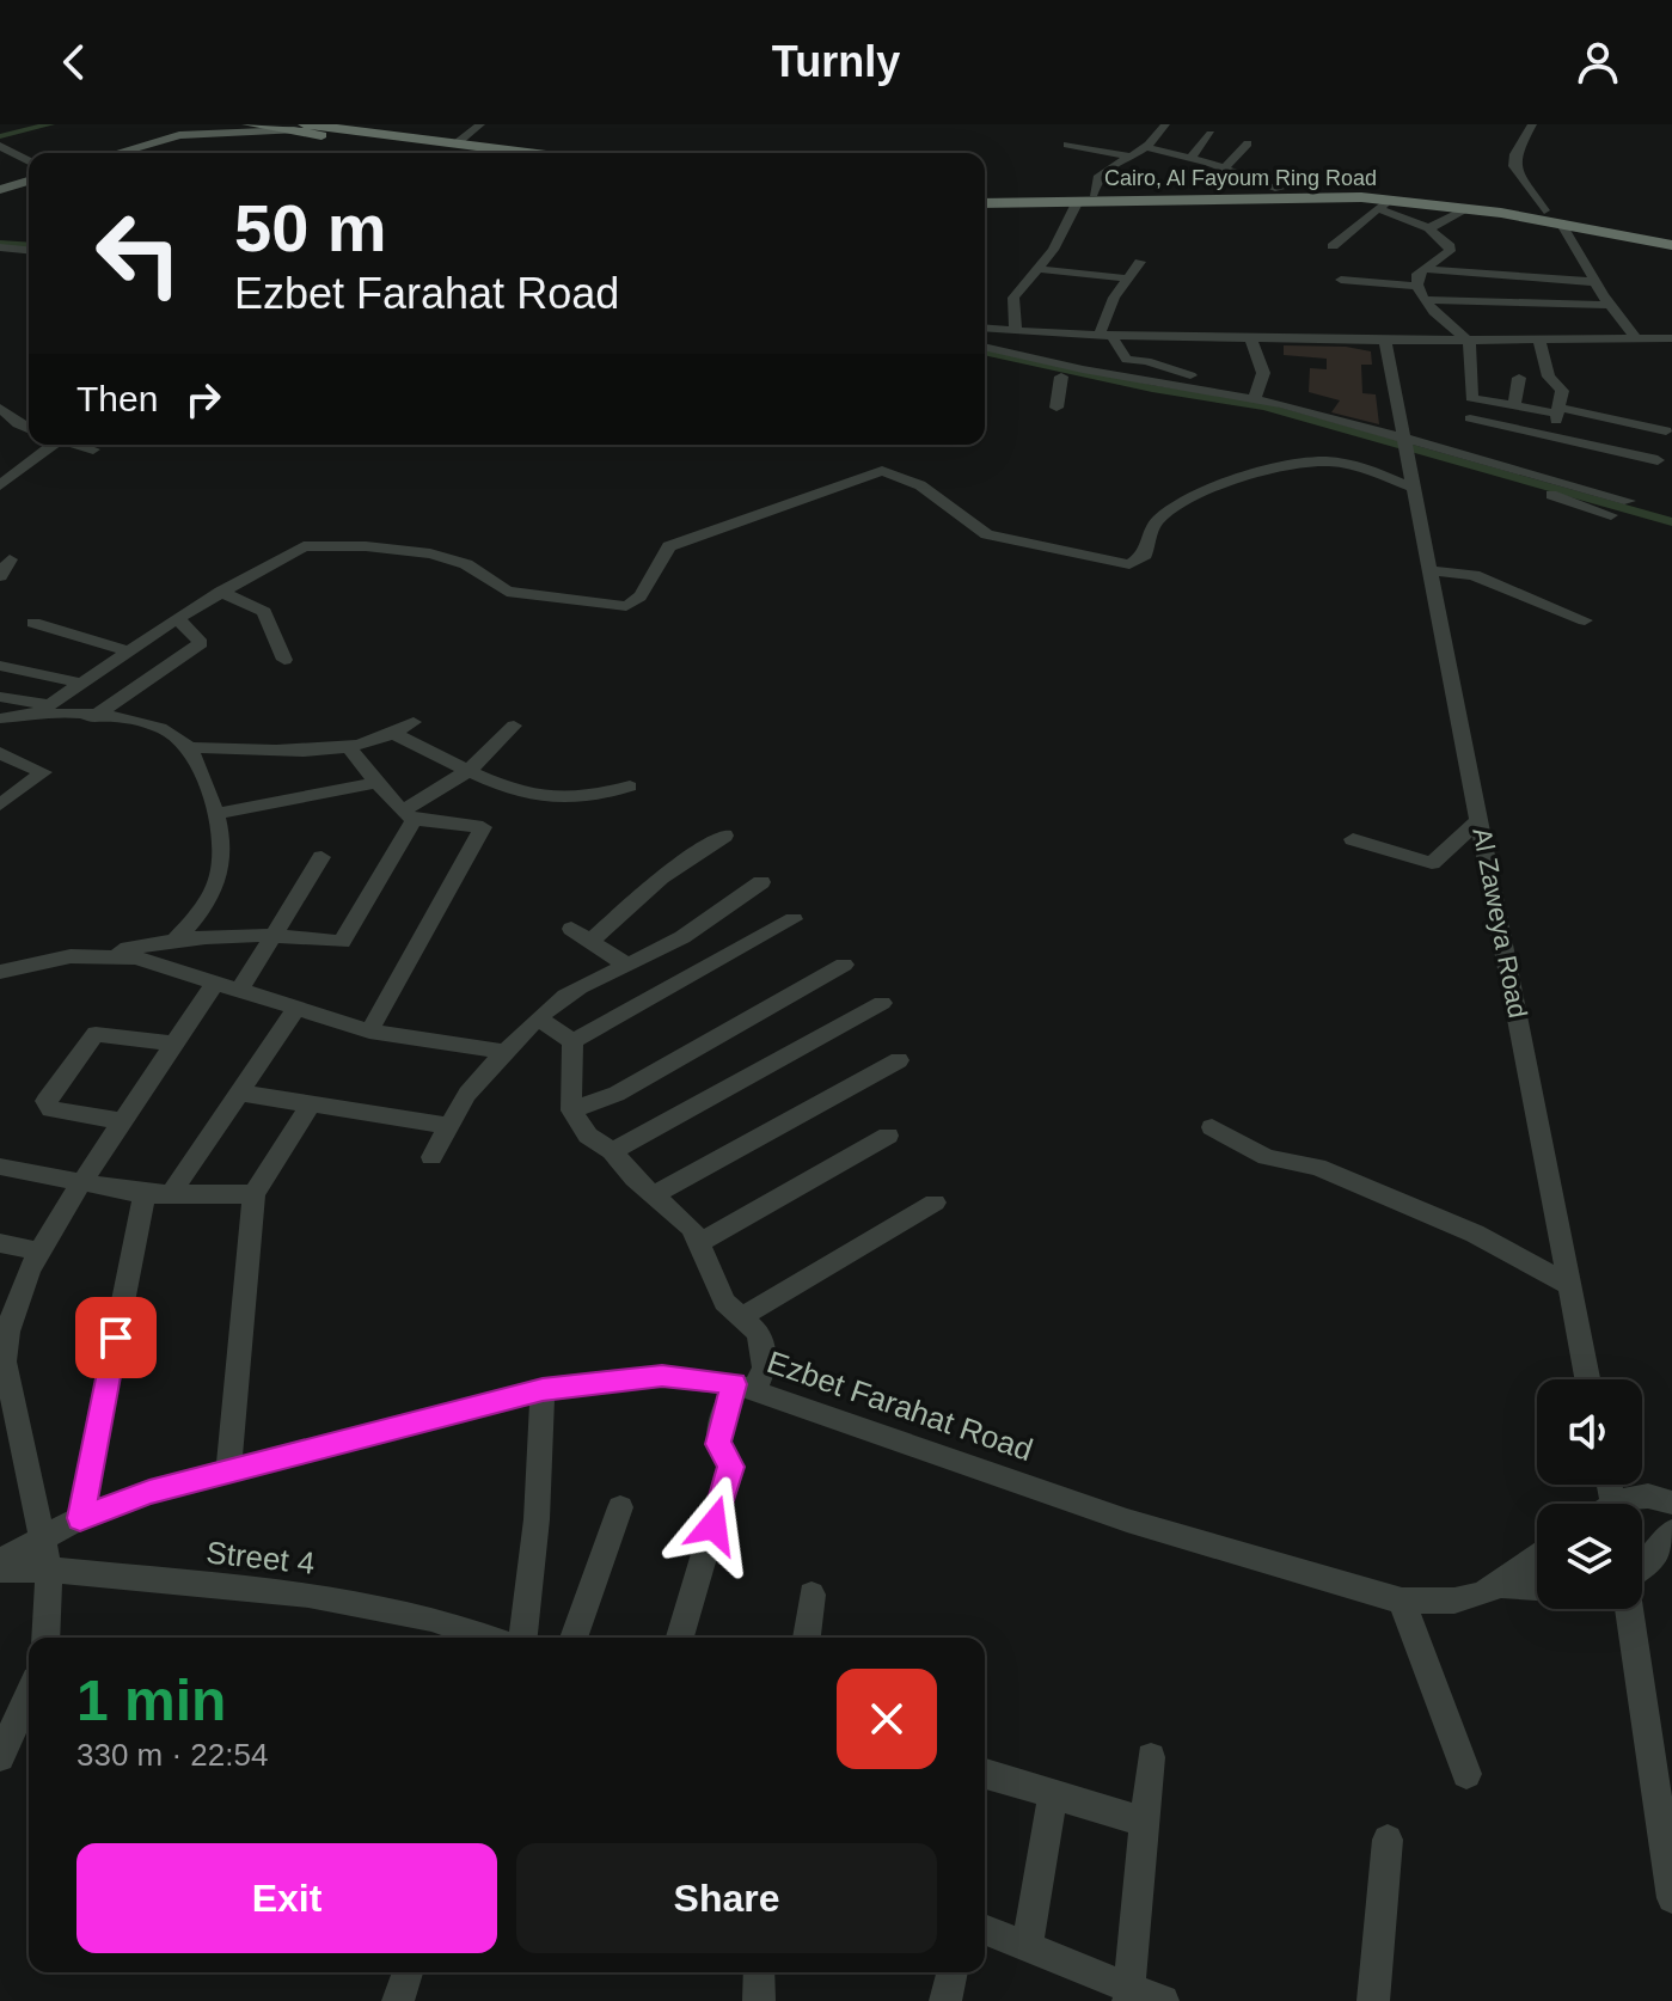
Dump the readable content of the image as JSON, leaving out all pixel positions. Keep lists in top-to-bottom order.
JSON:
{
  "streets": {
    "highway": ["Cairo, Al Fayoum Ring Road"],
    "street": ["Al Zaweya Road", "Ezbet Farahat Road", "Street 4"]
  },
  "page": {
    "header": "Turnly",
    "turn": ["50 m", "Ezbet Farahat Road"],
    "then": "Then",
    "heading": ["1 min", "330 m · 22:54"],
    "buttons": ["Exit", "Share"]
  }
}
